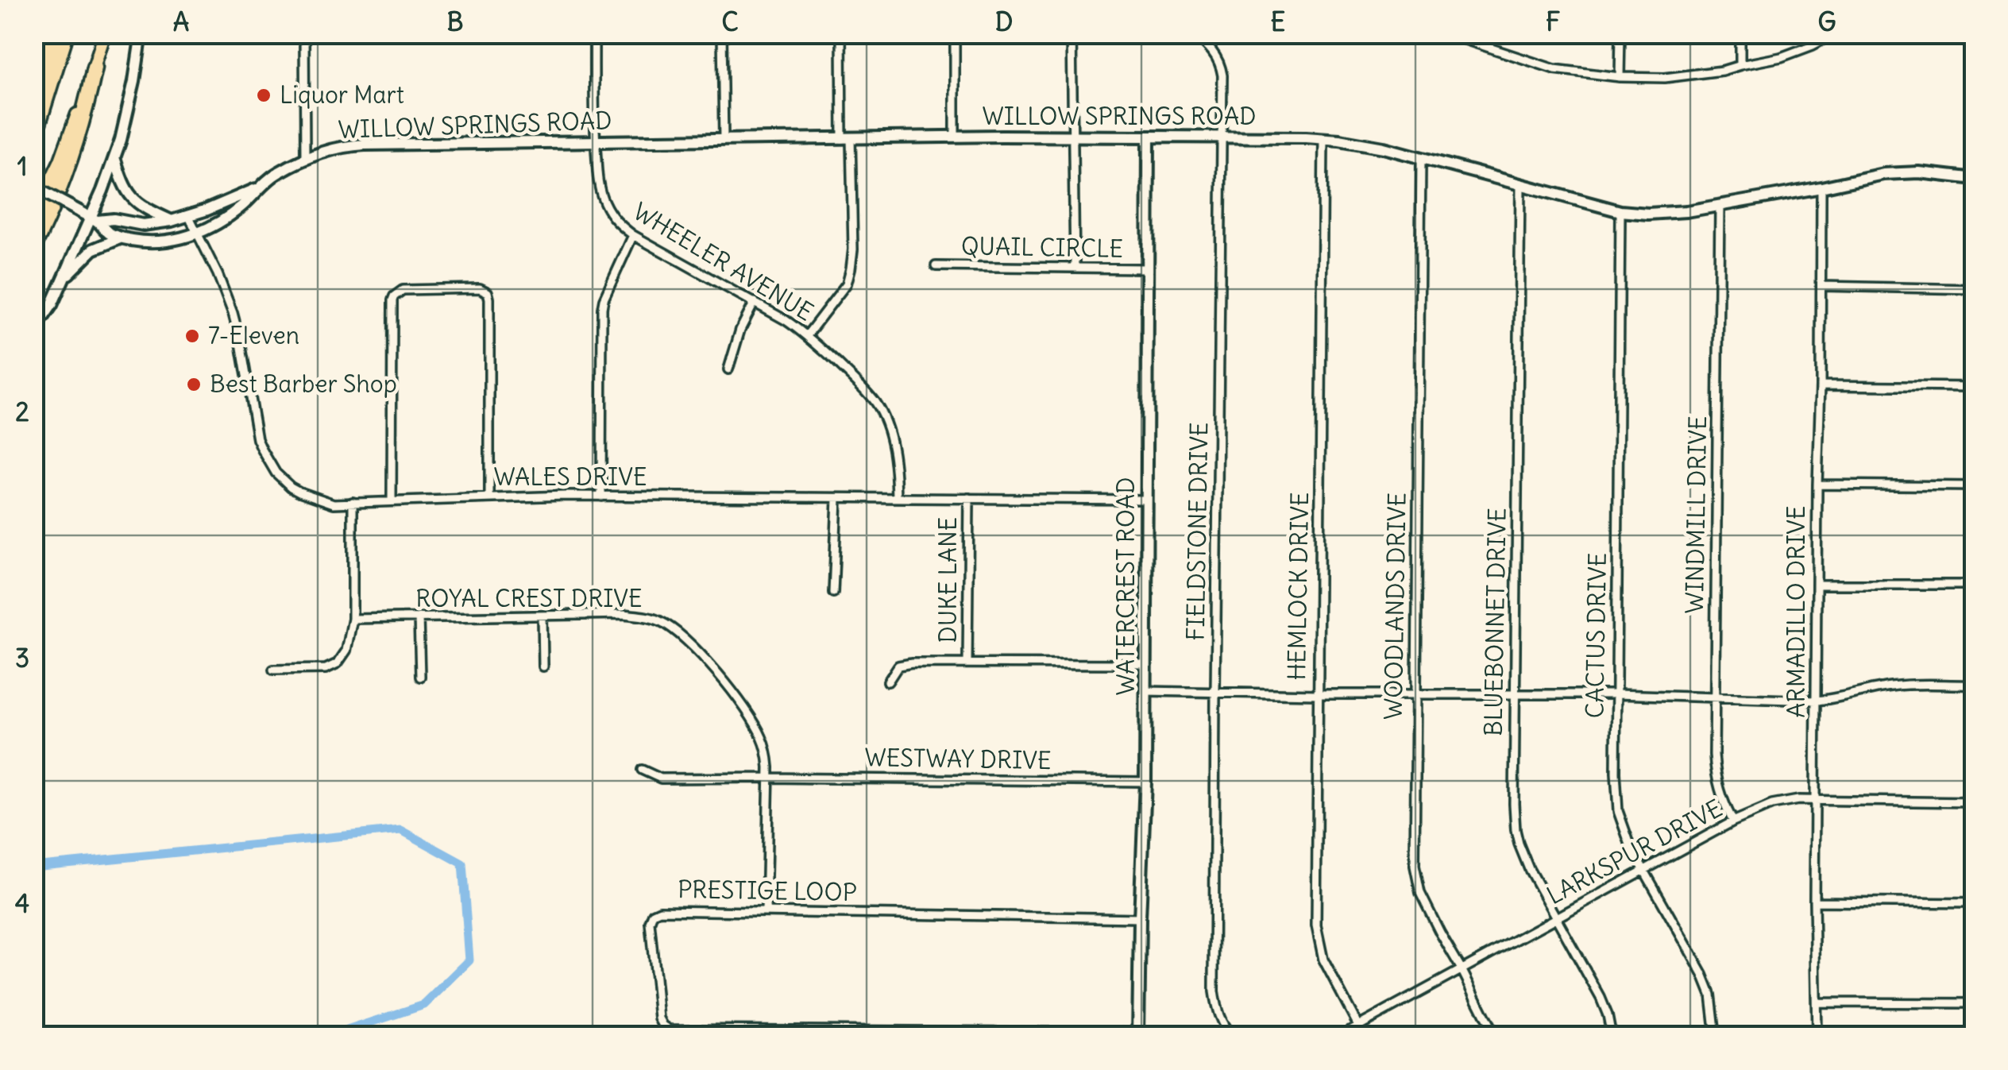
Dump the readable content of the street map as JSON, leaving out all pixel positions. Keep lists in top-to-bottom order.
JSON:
{
  "streets": {
    "street": [
      "WILLOW SPRINGS ROAD",
      "QUAIL CIRCLE",
      "WHEELER AVENUE",
      "WALES DRIVE",
      "WINDMILL DRIVE",
      "FIELDSTONE DRIVE",
      "DUKE LANE",
      "WATERCREST ROAD",
      "HEMLOCK DRIVE",
      "ROYAL CREST DRIVE",
      "WOODLANDS DRIVE",
      "ARMADILLO DRIVE",
      "BLUEBONNET DRIVE",
      "CACTUS DRIVE",
      "WESTWAY DRIVE",
      "LARKSPUR DRIVE",
      "PRESTIGE LOOP"
    ]
  },
  "crossings": [
    ["WILLOW SPRINGS ROAD", "WHEELER AVENUE"],
    ["WILLOW SPRINGS ROAD", "WALES DRIVE"],
    ["WILLOW SPRINGS ROAD", "WINDMILL DRIVE"],
    ["WILLOW SPRINGS ROAD", "FIELDSTONE DRIVE"],
    ["WILLOW SPRINGS ROAD", "WATERCREST ROAD"],
    ["WILLOW SPRINGS ROAD", "HEMLOCK DRIVE"],
    ["WILLOW SPRINGS ROAD", "WOODLANDS DRIVE"],
    ["WILLOW SPRINGS ROAD", "ARMADILLO DRIVE"],
    ["WILLOW SPRINGS ROAD", "BLUEBONNET DRIVE"],
    ["WILLOW SPRINGS ROAD", "CACTUS DRIVE"],
    ["QUAIL CIRCLE", "WATERCREST ROAD"],
    ["WHEELER AVENUE", "WALES DRIVE"],
    ["WALES DRIVE", "DUKE LANE"],
    ["WALES DRIVE", "WATERCREST ROAD"],
    ["WINDMILL DRIVE", "LARKSPUR DRIVE"],
    ["WATERCREST ROAD", "WESTWAY DRIVE"],
    ["WATERCREST ROAD", "PRESTIGE LOOP"],
    ["HEMLOCK DRIVE", "LARKSPUR DRIVE"],
    ["ROYAL CREST DRIVE", "WESTWAY DRIVE"],
    ["ROYAL CREST DRIVE", "PRESTIGE LOOP"],
    ["WOODLANDS DRIVE", "LARKSPUR DRIVE"],
    ["ARMADILLO DRIVE", "LARKSPUR DRIVE"],
    ["BLUEBONNET DRIVE", "LARKSPUR DRIVE"],
    ["CACTUS DRIVE", "LARKSPUR DRIVE"]
  ],
  "places": ["Liquor Mart", "7-Eleven", "Best Barber Shop"],
  "grid": {
    "columns": [
      "A",
      "B",
      "C",
      "D",
      "E",
      "F",
      "G"
    ],
    "rows": [
      "1",
      "2",
      "3",
      "4"
    ]
  }
}
